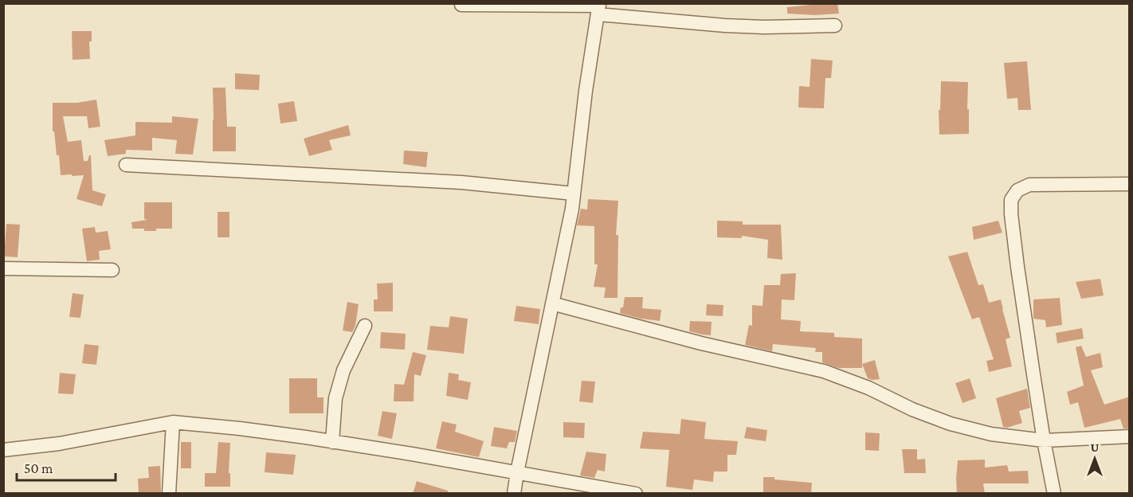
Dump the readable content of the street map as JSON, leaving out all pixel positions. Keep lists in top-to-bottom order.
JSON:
{
  "scale_bar": "50 m",
  "north": "top"
}
